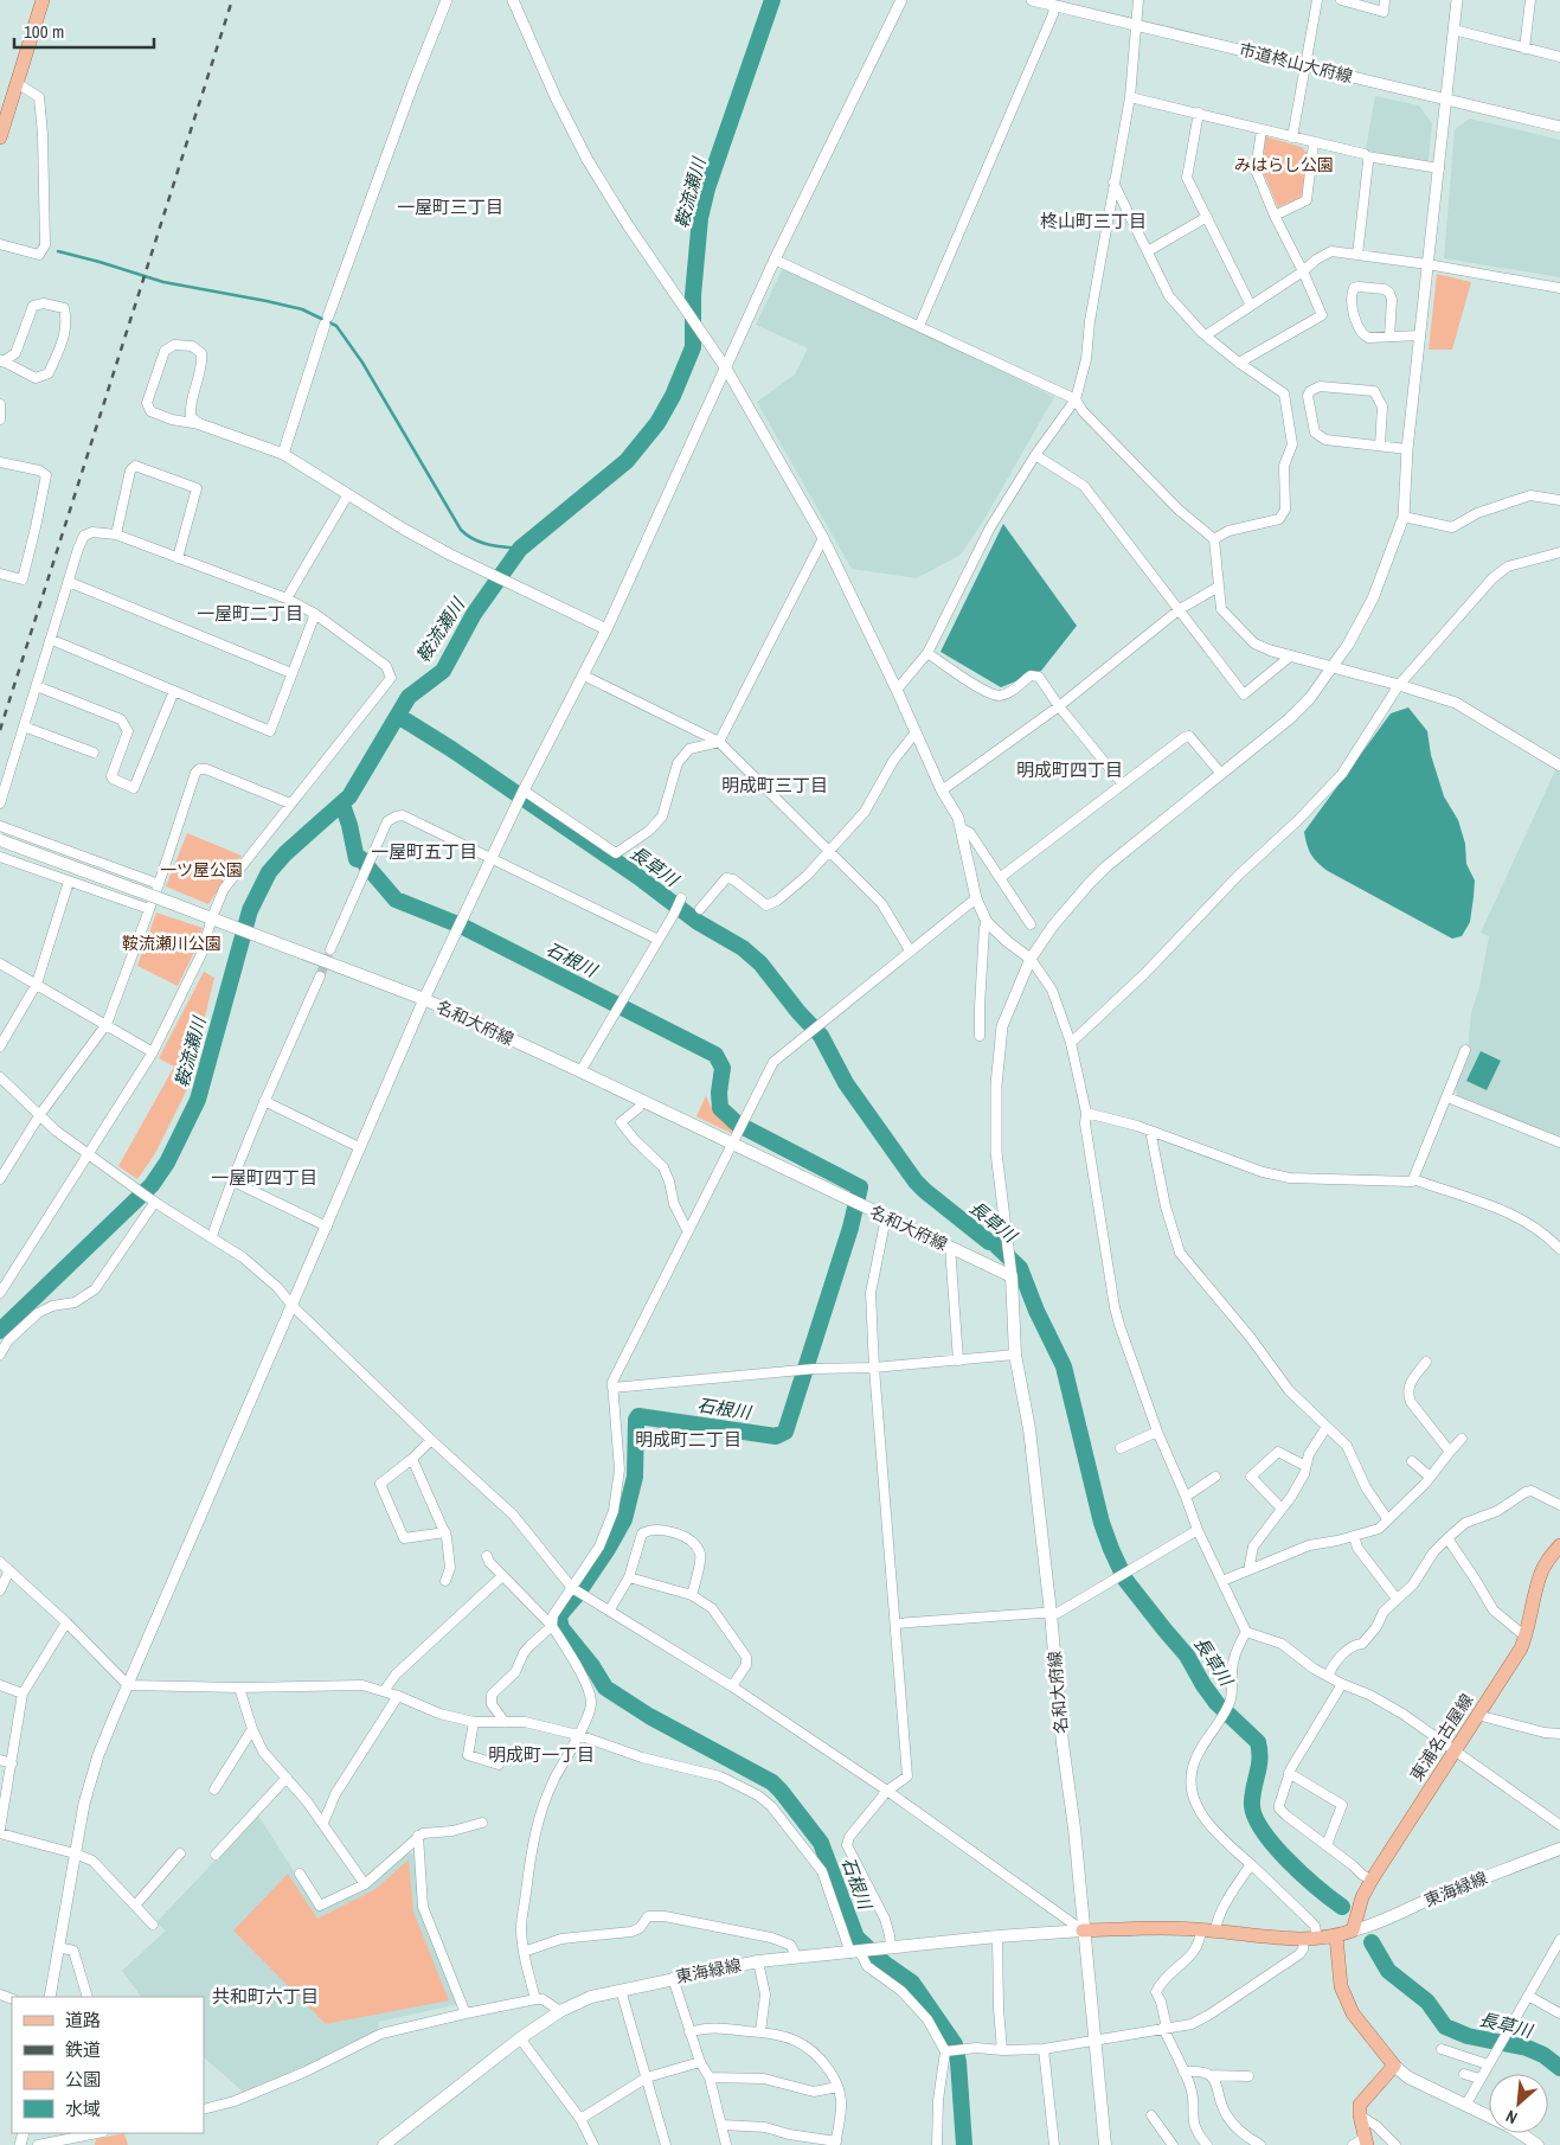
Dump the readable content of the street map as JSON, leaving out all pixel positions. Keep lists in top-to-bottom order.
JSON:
{
  "streets": {
    "main road": ["名和大府線", "東浦名古屋線", "東海緑線"],
    "street": ["市道柊山大府線"]
  },
  "crossings": [
    ["名和大府線", "東海緑線"],
    ["東浦名古屋線", "東海緑線"]
  ],
  "districts": [
    "一屋町三丁目",
    "柊山町三丁目",
    "一屋町二丁目",
    "明成町四丁目",
    "明成町三丁目",
    "一屋町五丁目",
    "一屋町四丁目",
    "明成町二丁目",
    "明成町一丁目",
    "共和町六丁目"
  ],
  "water": ["鞍流瀬川", "長草川", "石根川"],
  "parks": ["みはらし公園", "一ツ屋公園", "鞍流瀬川公園"],
  "legend": [
    "道路",
    "鉄道",
    "公園",
    "水域"
  ],
  "scale_bar": "100 m",
  "north": "bottom left"
}
